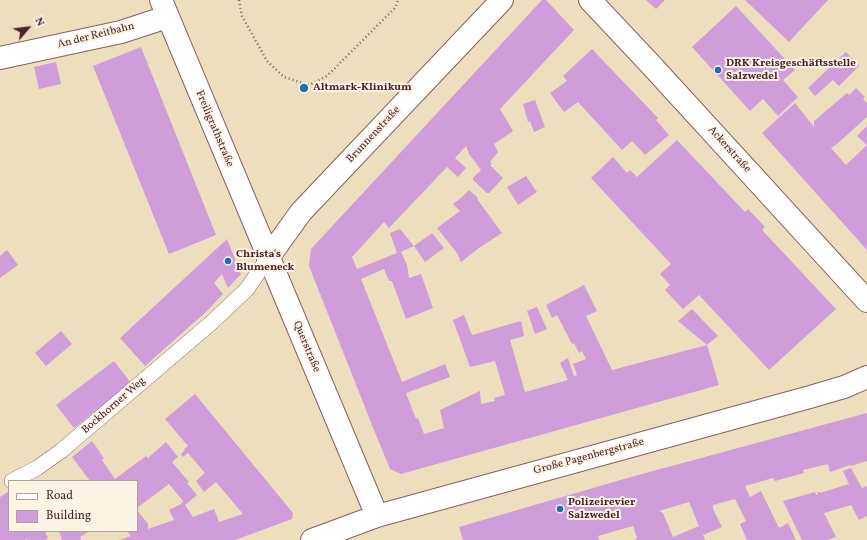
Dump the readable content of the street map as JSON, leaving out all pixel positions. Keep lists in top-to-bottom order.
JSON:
{
  "streets": {
    "street": [
      "An der Reitbahn",
      "Freiligrathstraße",
      "Brunnenstraße",
      "Ackerstraße",
      "Querstraße",
      "Große Pagenbergstraße"
    ],
    "lane": ["Bockhorner Weg"]
  },
  "crossings": [
    ["An der Reitbahn", "Freiligrathstraße"],
    ["Freiligrathstraße", "Brunnenstraße"],
    ["Freiligrathstraße", "Querstraße"],
    ["Freiligrathstraße", "Bockhorner Weg"],
    ["Brunnenstraße", "Querstraße"],
    ["Brunnenstraße", "Bockhorner Weg"],
    ["Querstraße", "Bockhorner Weg"],
    ["Querstraße", "Große Pagenbergstraße"]
  ],
  "places": [
    "DRK Kreisgeschäftsstelle Salzwedel",
    "Altmark-Klinikum",
    "Christa's Blumeneck",
    "Polizeirevier Salzwedel"
  ],
  "legend": ["Road", "Building"],
  "north": "top right"
}
